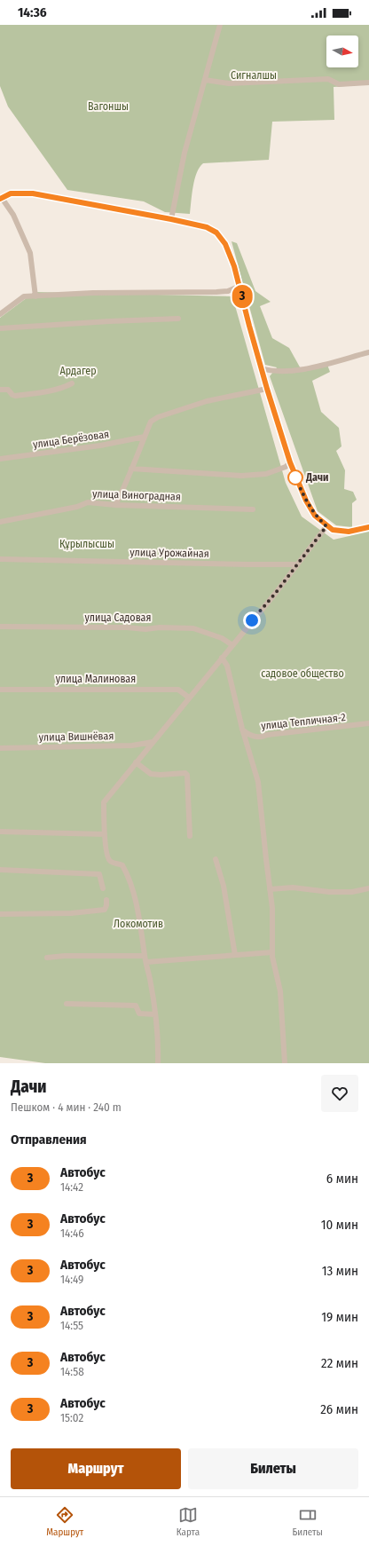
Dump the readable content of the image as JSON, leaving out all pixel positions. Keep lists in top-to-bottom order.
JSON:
{
  "streets": {
    "street": [
      "улица Берёзовая",
      "улица Виноградная",
      "улица Урожайная",
      "улица Садовая",
      "улица Малиновая",
      "улица Тепличная-2",
      "улица Вишнёвая"
    ]
  },
  "parks": [
    "Сигналшы",
    "Вагоншы",
    "Ардагер",
    "Құрылысшы",
    "садовое общество",
    "Локомотив"
  ],
  "places": ["Дачи"],
  "lines": ["bus line 3"],
  "north": "right",
  "page": {
    "status": "14:36",
    "on_map": "3",
    "heading": [
      ["Дачи", "Пешком · 4 мин · 240 m"],
      "Отправления"
    ],
    "list": [
      {
        "mark": "3",
        "name": "Автобус",
        "note": "14:42",
        "value": "6 мин"
      },
      {
        "mark": "3",
        "name": "Автобус",
        "note": "14:46",
        "value": "10 мин"
      },
      {
        "mark": "3",
        "name": "Автобус",
        "note": "14:49",
        "value": "13 мин"
      },
      {
        "mark": "3",
        "name": "Автобус",
        "note": "14:55",
        "value": "19 мин"
      },
      {
        "mark": "3",
        "name": "Автобус",
        "note": "14:58",
        "value": "22 мин"
      },
      {
        "mark": "3",
        "name": "Автобус",
        "note": "15:02",
        "value": "26 мин"
      }
    ],
    "buttons": ["Маршрут", "Билеты"],
    "tabs": ["Маршрут", "Карта", "Билеты"]
  }
}
